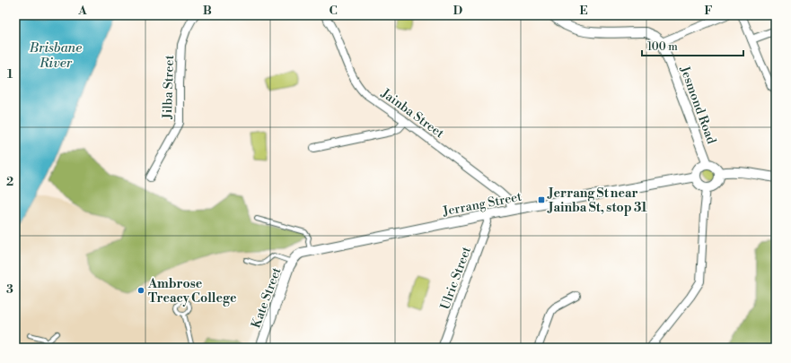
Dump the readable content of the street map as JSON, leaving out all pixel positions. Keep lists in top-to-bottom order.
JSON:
{
  "streets": {
    "street": [
      "Jilba Street",
      "Jesmond Road",
      "Jainba Street",
      "Jerrang Street",
      "Ulric Street",
      "Kate Street"
    ]
  },
  "crossings": [
    ["Jesmond Road", "Jerrang Street"],
    ["Jainba Street", "Jerrang Street"],
    ["Jerrang Street", "Ulric Street"],
    ["Jerrang Street", "Kate Street"]
  ],
  "water": ["Brisbane River"],
  "places": {
    "transit": ["Jerrang St near Jainba St, stop 31"],
    "other": ["Ambrose Treacy College"]
  },
  "scale_bar": "100 m",
  "grid": {
    "columns": [
      "A",
      "B",
      "C",
      "D",
      "E",
      "F"
    ],
    "rows": ["1", "2", "3"]
  }
}
